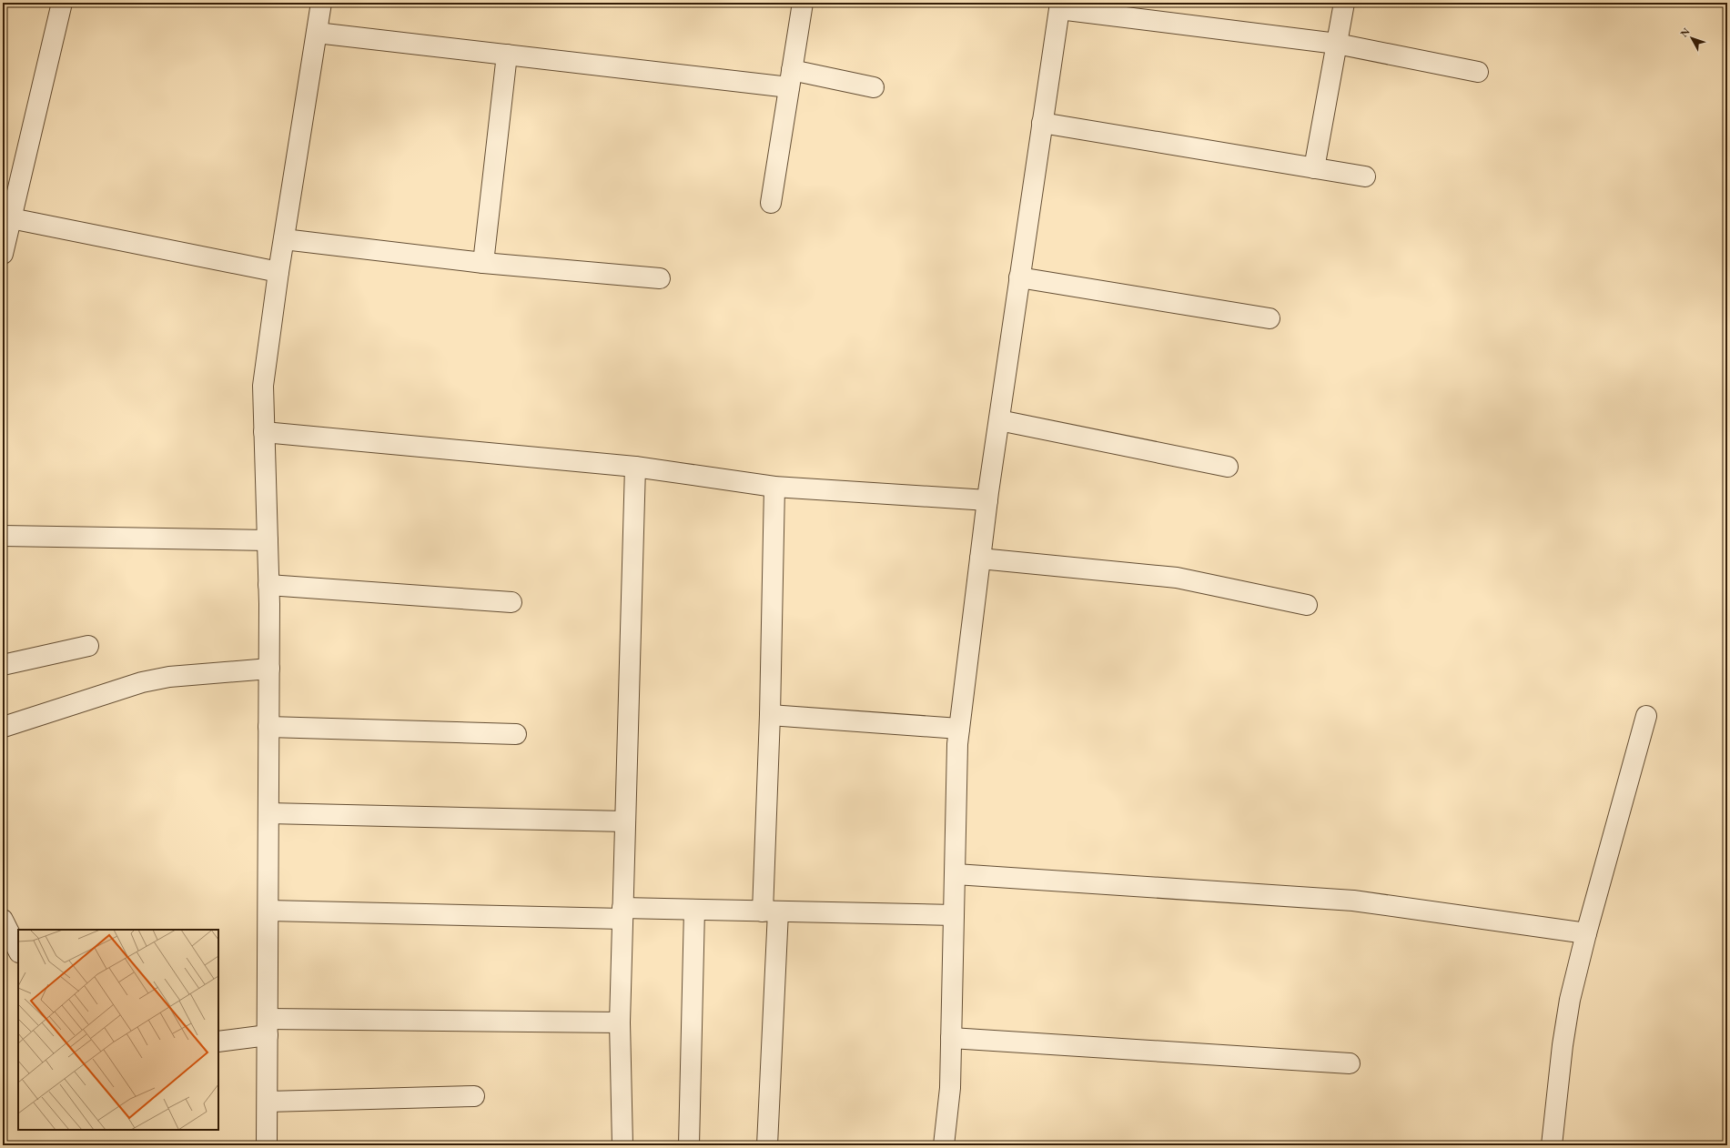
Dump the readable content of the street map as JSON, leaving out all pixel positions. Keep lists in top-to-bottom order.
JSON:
{
  "north": "top left"
}
